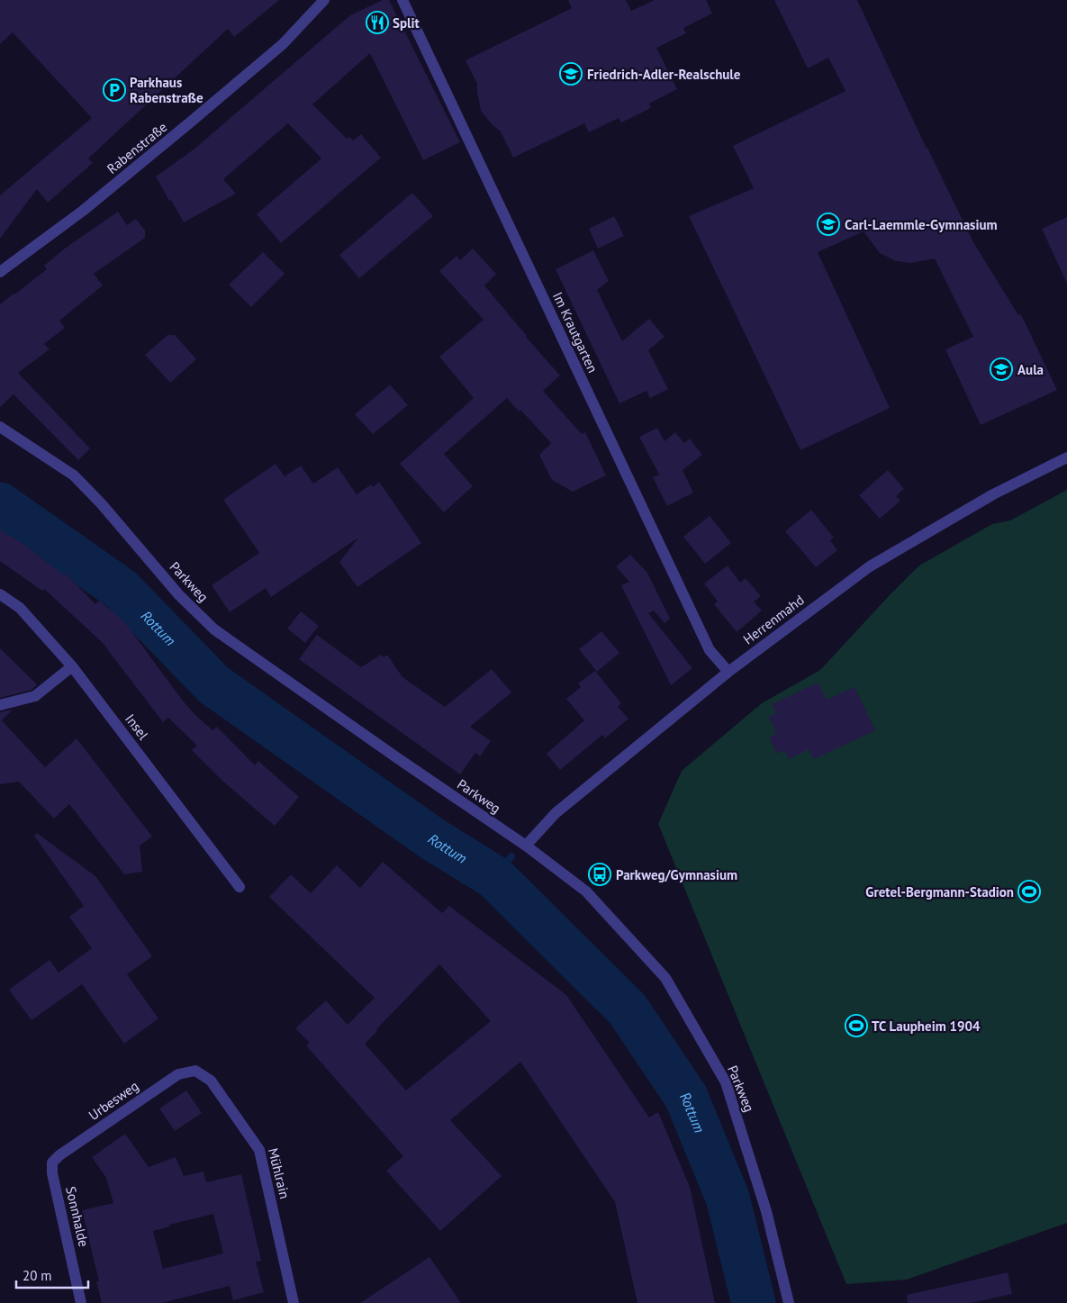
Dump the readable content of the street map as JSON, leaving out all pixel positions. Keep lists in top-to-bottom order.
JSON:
{
  "streets": {
    "street": [
      "Rabenstraße",
      "Im Krautgarten",
      "Parkweg",
      "Herrenmahd",
      "Insel",
      "Urbesweg",
      "Mühlrain",
      "Sonnhalde"
    ]
  },
  "crossings": [
    ["Im Krautgarten", "Herrenmahd"],
    ["Parkweg", "Herrenmahd"],
    ["Urbesweg", "Mühlrain"],
    ["Urbesweg", "Sonnhalde"]
  ],
  "water": ["Rottum"],
  "places": {
    "restaurant": ["Split"],
    "school or university": ["Friedrich-Adler-Realschule", "Carl-Laemmle-Gymnasium", "Aula"],
    "parking": ["Parkhaus Rabenstraße"],
    "bus stop": ["Parkweg/Gymnasium"],
    "sports": ["Gretel-Bergmann-Stadion", "TC Laupheim 1904"]
  },
  "scale_bar": "20 m"
}
